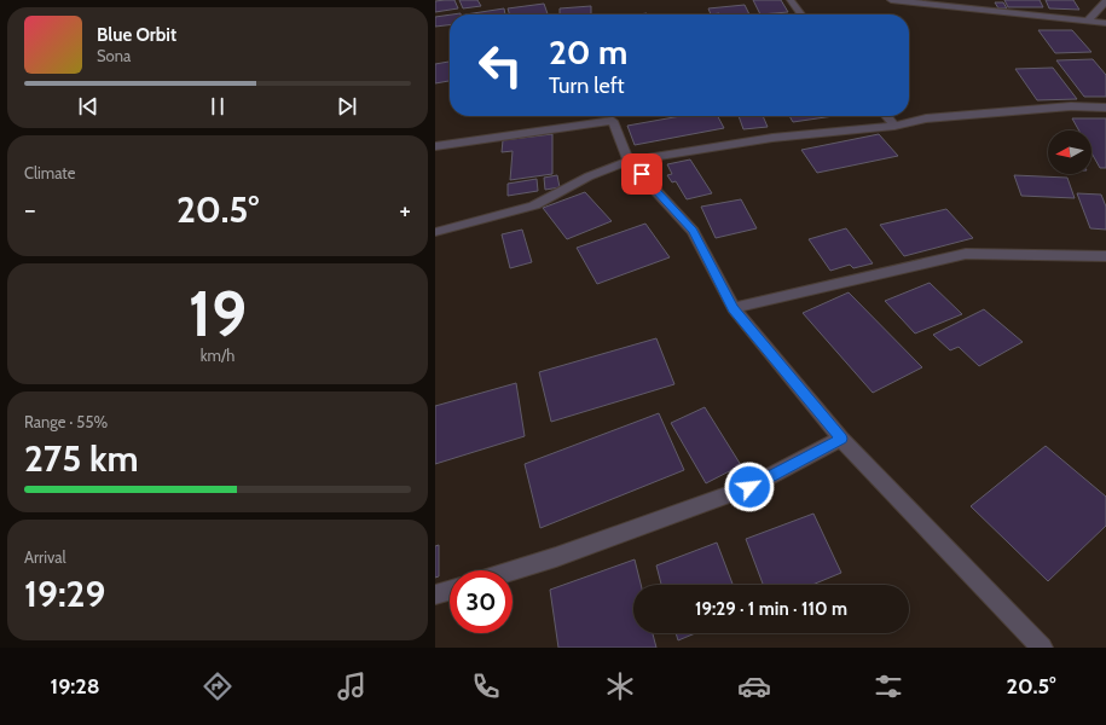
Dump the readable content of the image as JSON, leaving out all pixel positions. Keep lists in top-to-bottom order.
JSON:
{
  "north": "left",
  "page": {
    "turn": ["20 m", "Turn left"],
    "song": ["Blue Orbit", "Sona"],
    "tile": [
      "Climate",
      ["19", "km/h"],
      ["Range · 55%", "275 km"],
      ["Arrival", "19:29"]
    ],
    "heat": ["−", "20.5°", "+"],
    "limit": "30",
    "trip": "19:29 · 1 min · 110 m",
    "tabs": ["19:28", "20.5°"]
  }
}
